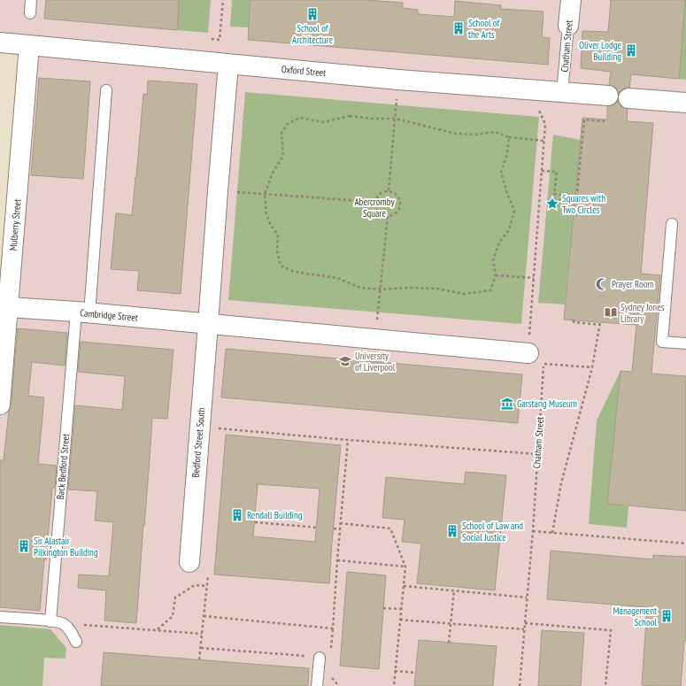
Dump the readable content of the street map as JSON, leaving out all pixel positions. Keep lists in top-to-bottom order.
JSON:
{
  "streets": {
    "street": [
      "Chatham Street",
      "Oxford Street",
      "Mulberry Street",
      "Cambridge Street",
      "Bedford Street South"
    ],
    "lane": ["Back Bedford Street"]
  },
  "crossings": [
    ["Chatham Street", "Oxford Street"],
    ["Oxford Street", "Mulberry Street"],
    ["Mulberry Street", "Cambridge Street"],
    ["Cambridge Street", "Bedford Street South"],
    ["Cambridge Street", "Back Bedford Street"]
  ],
  "parks": ["Abercromby Square"],
  "places": {
    "building": [
      "School of Architecture",
      "School of the Arts",
      "Oliver Lodge Building",
      "Rendall Building",
      "School of Law and Social Justice",
      "Sir Alastair Pilkington Building",
      "Management School"
    ],
    "place": ["Squares with Two Circles"],
    "mosque": ["Prayer Room"],
    "library": ["Sydney Jones Library"],
    "school or university": ["University of Liverpool"],
    "museum": ["Garstang Museum"]
  }
}
